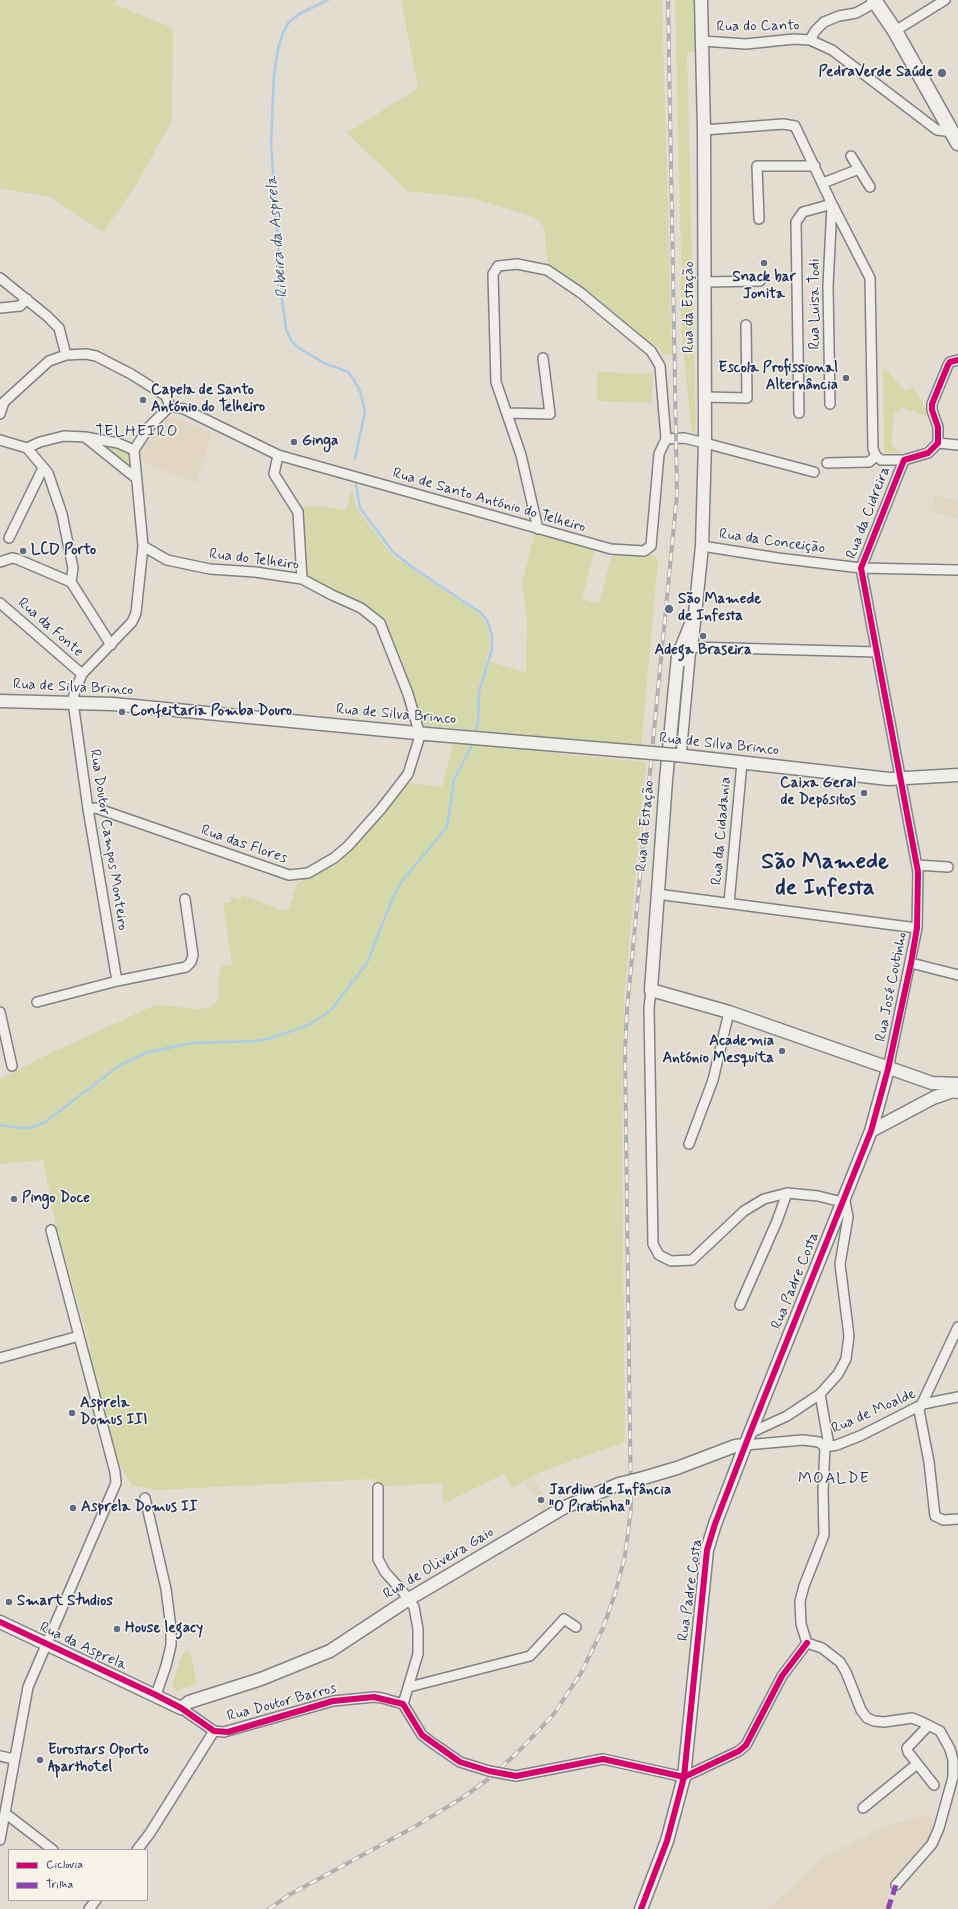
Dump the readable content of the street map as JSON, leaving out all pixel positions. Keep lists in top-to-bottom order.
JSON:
{
  "streets": {
    "street": [
      "Rua do Canto",
      "Rua Luisa Todi",
      "Rua da Estação",
      "Rua de Santo António do Telheiro",
      "Rua da Cidreira",
      "Rua da Conceição",
      "Rua do Telheiro",
      "Rua da Fonte",
      "Rua de Silva Brinco",
      "Rua da Cidadania",
      "Rua Doutor Campos Monteiro",
      "Rua das Flores",
      "Rua José Coutinho",
      "Rua Padre Costa",
      "Rua de Moalde",
      "Rua de Oliveira Gaio",
      "Rua da Asprela",
      "Rua Doutor Barros"
    ]
  },
  "crossings": [
    ["Rua do Canto", "Rua da Estação"],
    ["Rua da Estação", "Rua da Conceição"],
    ["Rua da Estação", "Rua de Silva Brinco"],
    ["Rua da Cidreira", "Rua da Conceição"],
    ["Rua da Cidreira", "Rua de Silva Brinco"],
    ["Rua da Cidreira", "Rua José Coutinho"],
    ["Rua do Telheiro", "Rua de Silva Brinco"],
    ["Rua do Telheiro", "Rua das Flores"],
    ["Rua de Silva Brinco", "Rua da Cidadania"],
    ["Rua de Silva Brinco", "Rua Doutor Campos Monteiro"],
    ["Rua de Silva Brinco", "Rua das Flores"],
    ["Rua de Silva Brinco", "Rua José Coutinho"],
    ["Rua Doutor Campos Monteiro", "Rua das Flores"],
    ["Rua José Coutinho", "Rua Padre Costa"],
    ["Rua Padre Costa", "Rua de Oliveira Gaio"],
    ["Rua de Moalde", "Rua de Oliveira Gaio"],
    ["Rua de Oliveira Gaio", "Rua Doutor Barros"],
    ["Rua da Asprela", "Rua Doutor Barros"]
  ],
  "districts": ["TELHEIRO", "São Mamede de Infesta", "MOALDE"],
  "water": ["Ribeira da Asprela"],
  "places": [
    "PedraVerde Saúde",
    "Snack bar Jonita",
    "Escola Profissional Alternância",
    "Capela de Santo António do Telheiro",
    "Ginga",
    "LCD Porto",
    "São Mamede de Infesta",
    "Adega Braseira",
    "Confeitaria Pomba Douro",
    "Caixa Geral de Depósitos",
    "Academia António Mesquita",
    "Pingo Doce",
    "Asprela Domus III",
    "Jardim de Infância \"O Piratinha\"",
    "Asprela Domus II",
    "Smart Studios",
    "House legacy",
    "Eurostars Oporto Aparthotel"
  ],
  "legend": ["Ciclovia", "Trilha"]
}
